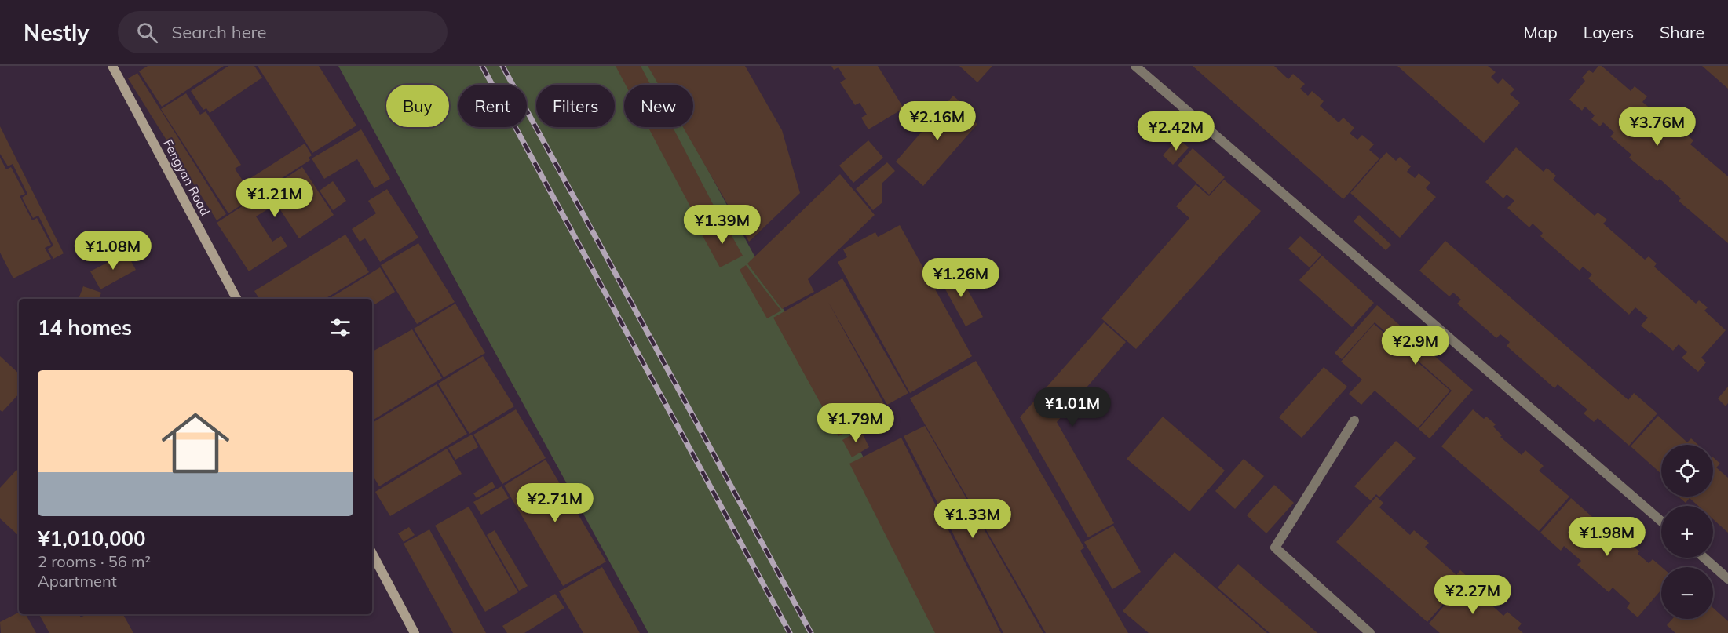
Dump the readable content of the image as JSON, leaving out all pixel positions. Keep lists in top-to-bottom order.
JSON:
{
  "streets": {
    "street": ["Fengyan Road"]
  },
  "page": {
    "header": "Nestly",
    "search": "Search here",
    "nav": ["Map", "Layers", "Share"],
    "chip": [
      "Buy",
      "Rent",
      "Filters",
      "New"
    ],
    "price": [
      "¥2.16M",
      "¥3.76M",
      "¥2.42M",
      "¥1.21M",
      "¥1.39M",
      "¥1.08M",
      "¥1.26M",
      "¥2.9M",
      "¥1.01M",
      "¥1.79M",
      "¥2.71M",
      "¥1.33M",
      "¥1.98M",
      "¥2.27M"
    ],
    "heading": "14 homes",
    "list": [
      {
        "name": "¥1,010,000",
        "note": "2 rooms · 56 m² · Apartment"
      }
    ],
    "map_buttons": ["+", "−"]
  }
}
